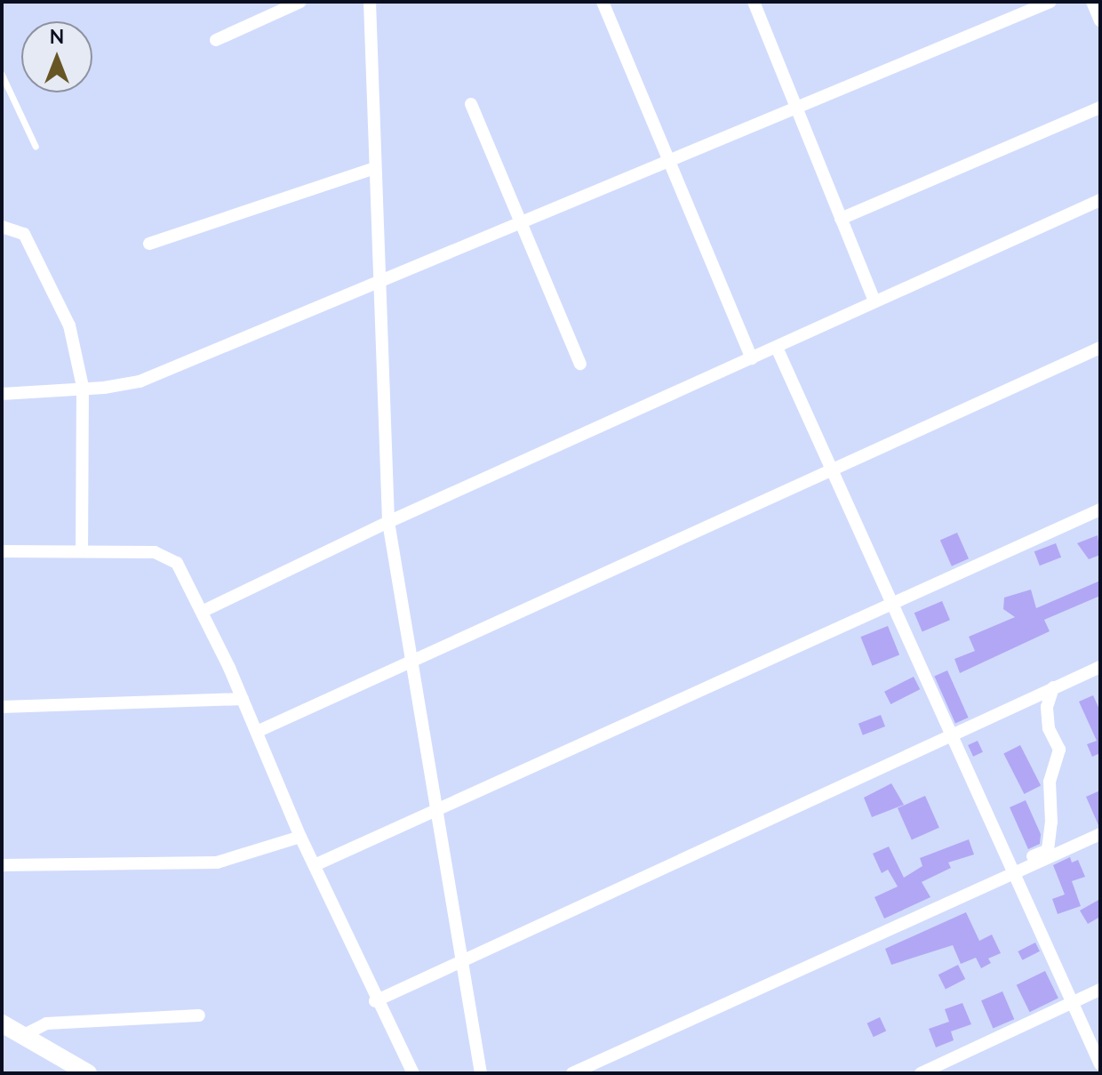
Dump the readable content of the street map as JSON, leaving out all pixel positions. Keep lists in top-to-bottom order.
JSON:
{
  "north": "top"
}
